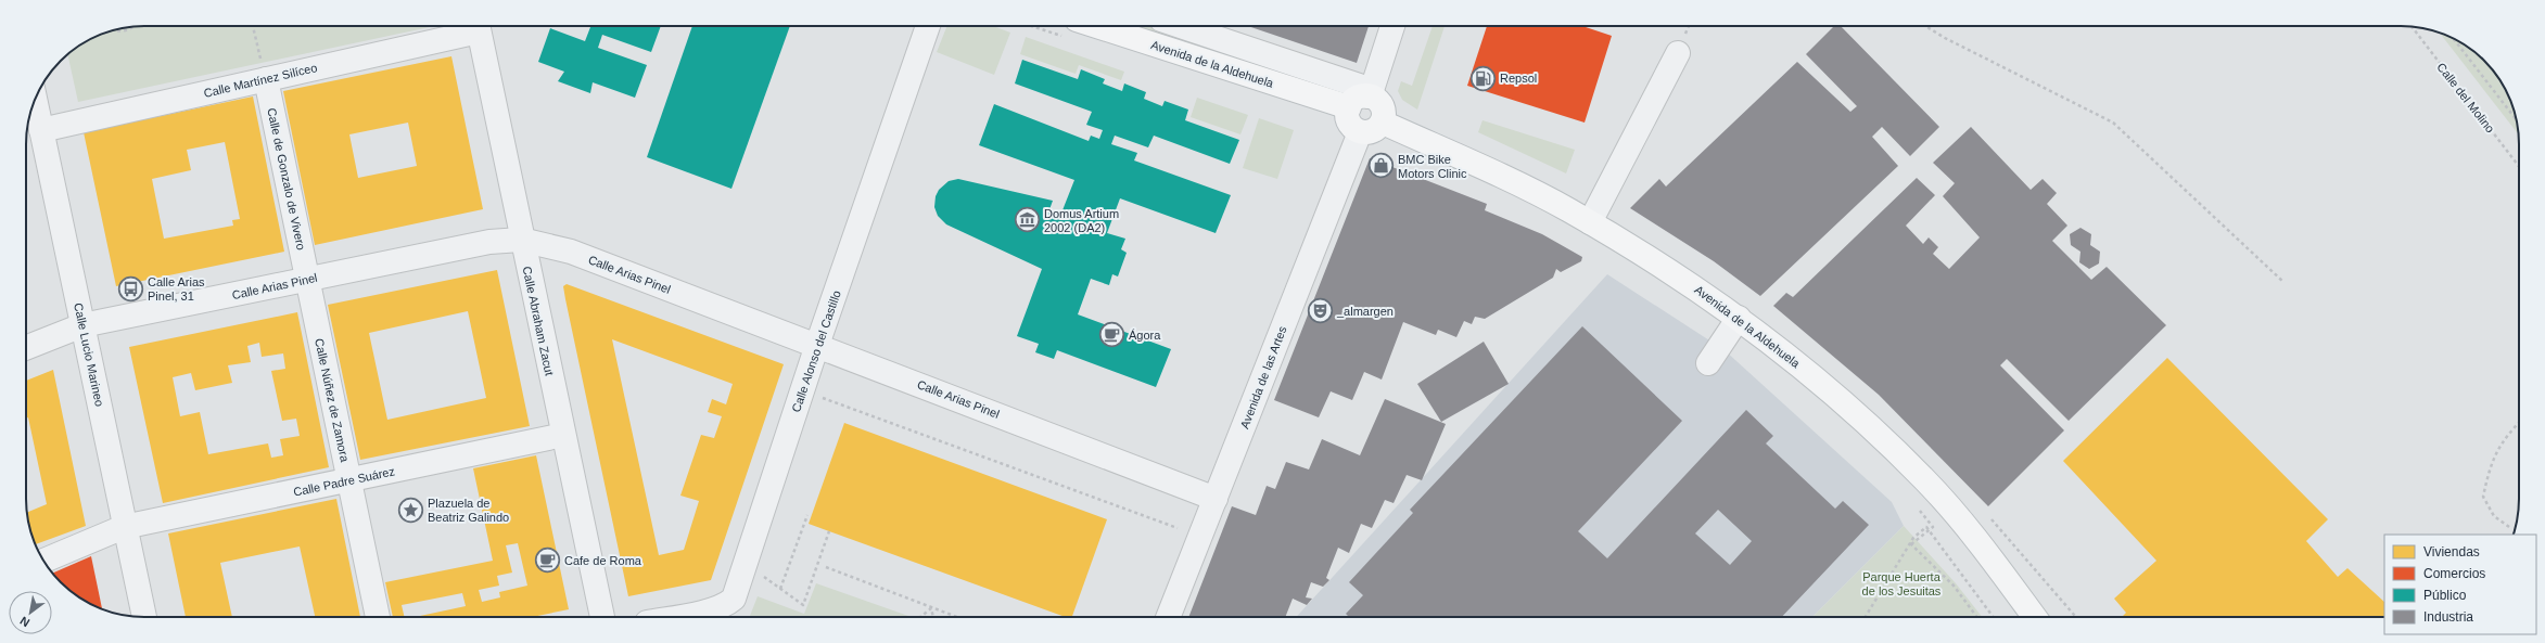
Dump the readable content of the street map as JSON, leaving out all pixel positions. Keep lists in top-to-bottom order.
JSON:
{
  "streets": {
    "main road": ["Avenida de la Aldehuela"],
    "street": [
      "Calle Martínez Silíceo",
      "Calle de Gonzalo de Vivero",
      "Calle Arias Pinel",
      "Calle Abraham Zacut",
      "Calle Alonso del Castillo",
      "Calle Lucio Marineo",
      "Avenida de las Artes",
      "Calle Núñez de Zamora",
      "Calle Padre Suárez"
    ],
    "path": ["Calle del Molino"]
  },
  "crossings": [
    ["Avenida de la Aldehuela", "Avenida de las Artes"],
    ["Calle Martínez Silíceo", "Calle de Gonzalo de Vivero"],
    ["Calle Martínez Silíceo", "Calle Lucio Marineo"],
    ["Calle de Gonzalo de Vivero", "Calle Arias Pinel"],
    ["Calle de Gonzalo de Vivero", "Calle Núñez de Zamora"],
    ["Calle Arias Pinel", "Calle Abraham Zacut"],
    ["Calle Arias Pinel", "Calle Alonso del Castillo"],
    ["Calle Arias Pinel", "Calle Lucio Marineo"],
    ["Calle Arias Pinel", "Avenida de las Artes"],
    ["Calle Arias Pinel", "Calle Núñez de Zamora"],
    ["Calle Abraham Zacut", "Calle Padre Suárez"],
    ["Calle Lucio Marineo", "Calle Padre Suárez"],
    ["Calle Núñez de Zamora", "Calle Padre Suárez"]
  ],
  "parks": ["Parque Huerta de los Jesuitas"],
  "places": {
    "fuel station": ["Repsol"],
    "shop": ["BMC Bike Motors Clinic"],
    "museum": ["Domus Artium 2002 (DA2)"],
    "bus stop": ["Calle Arias Pinel, 31"],
    "theatre": ["_almargen"],
    "cafe": ["Ágora", "Cafe de Roma"],
    "place": ["Plazuela de Beatriz Galindo"]
  },
  "legend": [
    "Viviendas",
    "Comercios",
    "Público",
    "Industria"
  ],
  "north": "bottom left"
}
